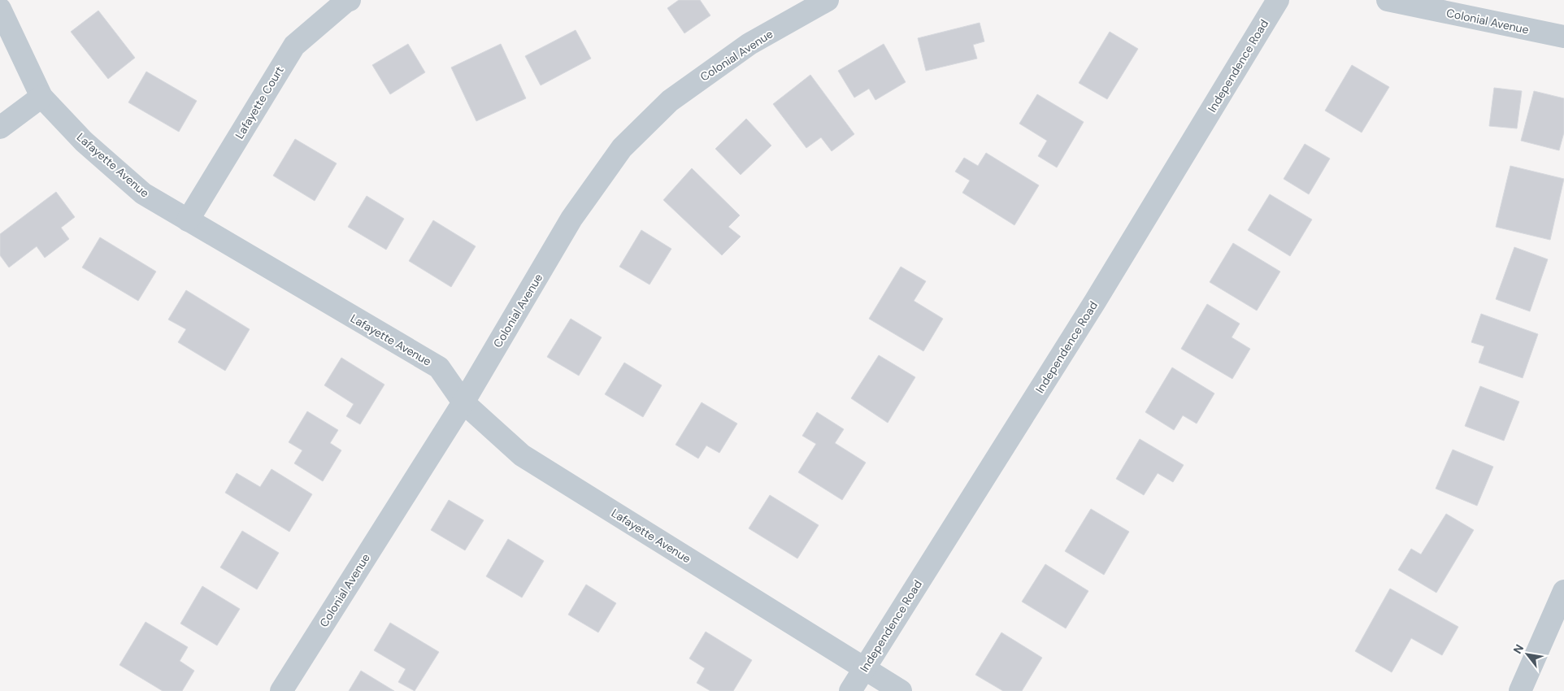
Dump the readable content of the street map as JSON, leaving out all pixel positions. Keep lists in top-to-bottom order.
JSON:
{
  "streets": {
    "street": [
      "Colonial Avenue",
      "Independence Road",
      "Lafayette Court",
      "Lafayette Avenue"
    ]
  },
  "crossings": [
    ["Colonial Avenue", "Lafayette Avenue"],
    ["Independence Road", "Lafayette Avenue"],
    ["Lafayette Court", "Lafayette Avenue"]
  ],
  "north": "top left"
}
